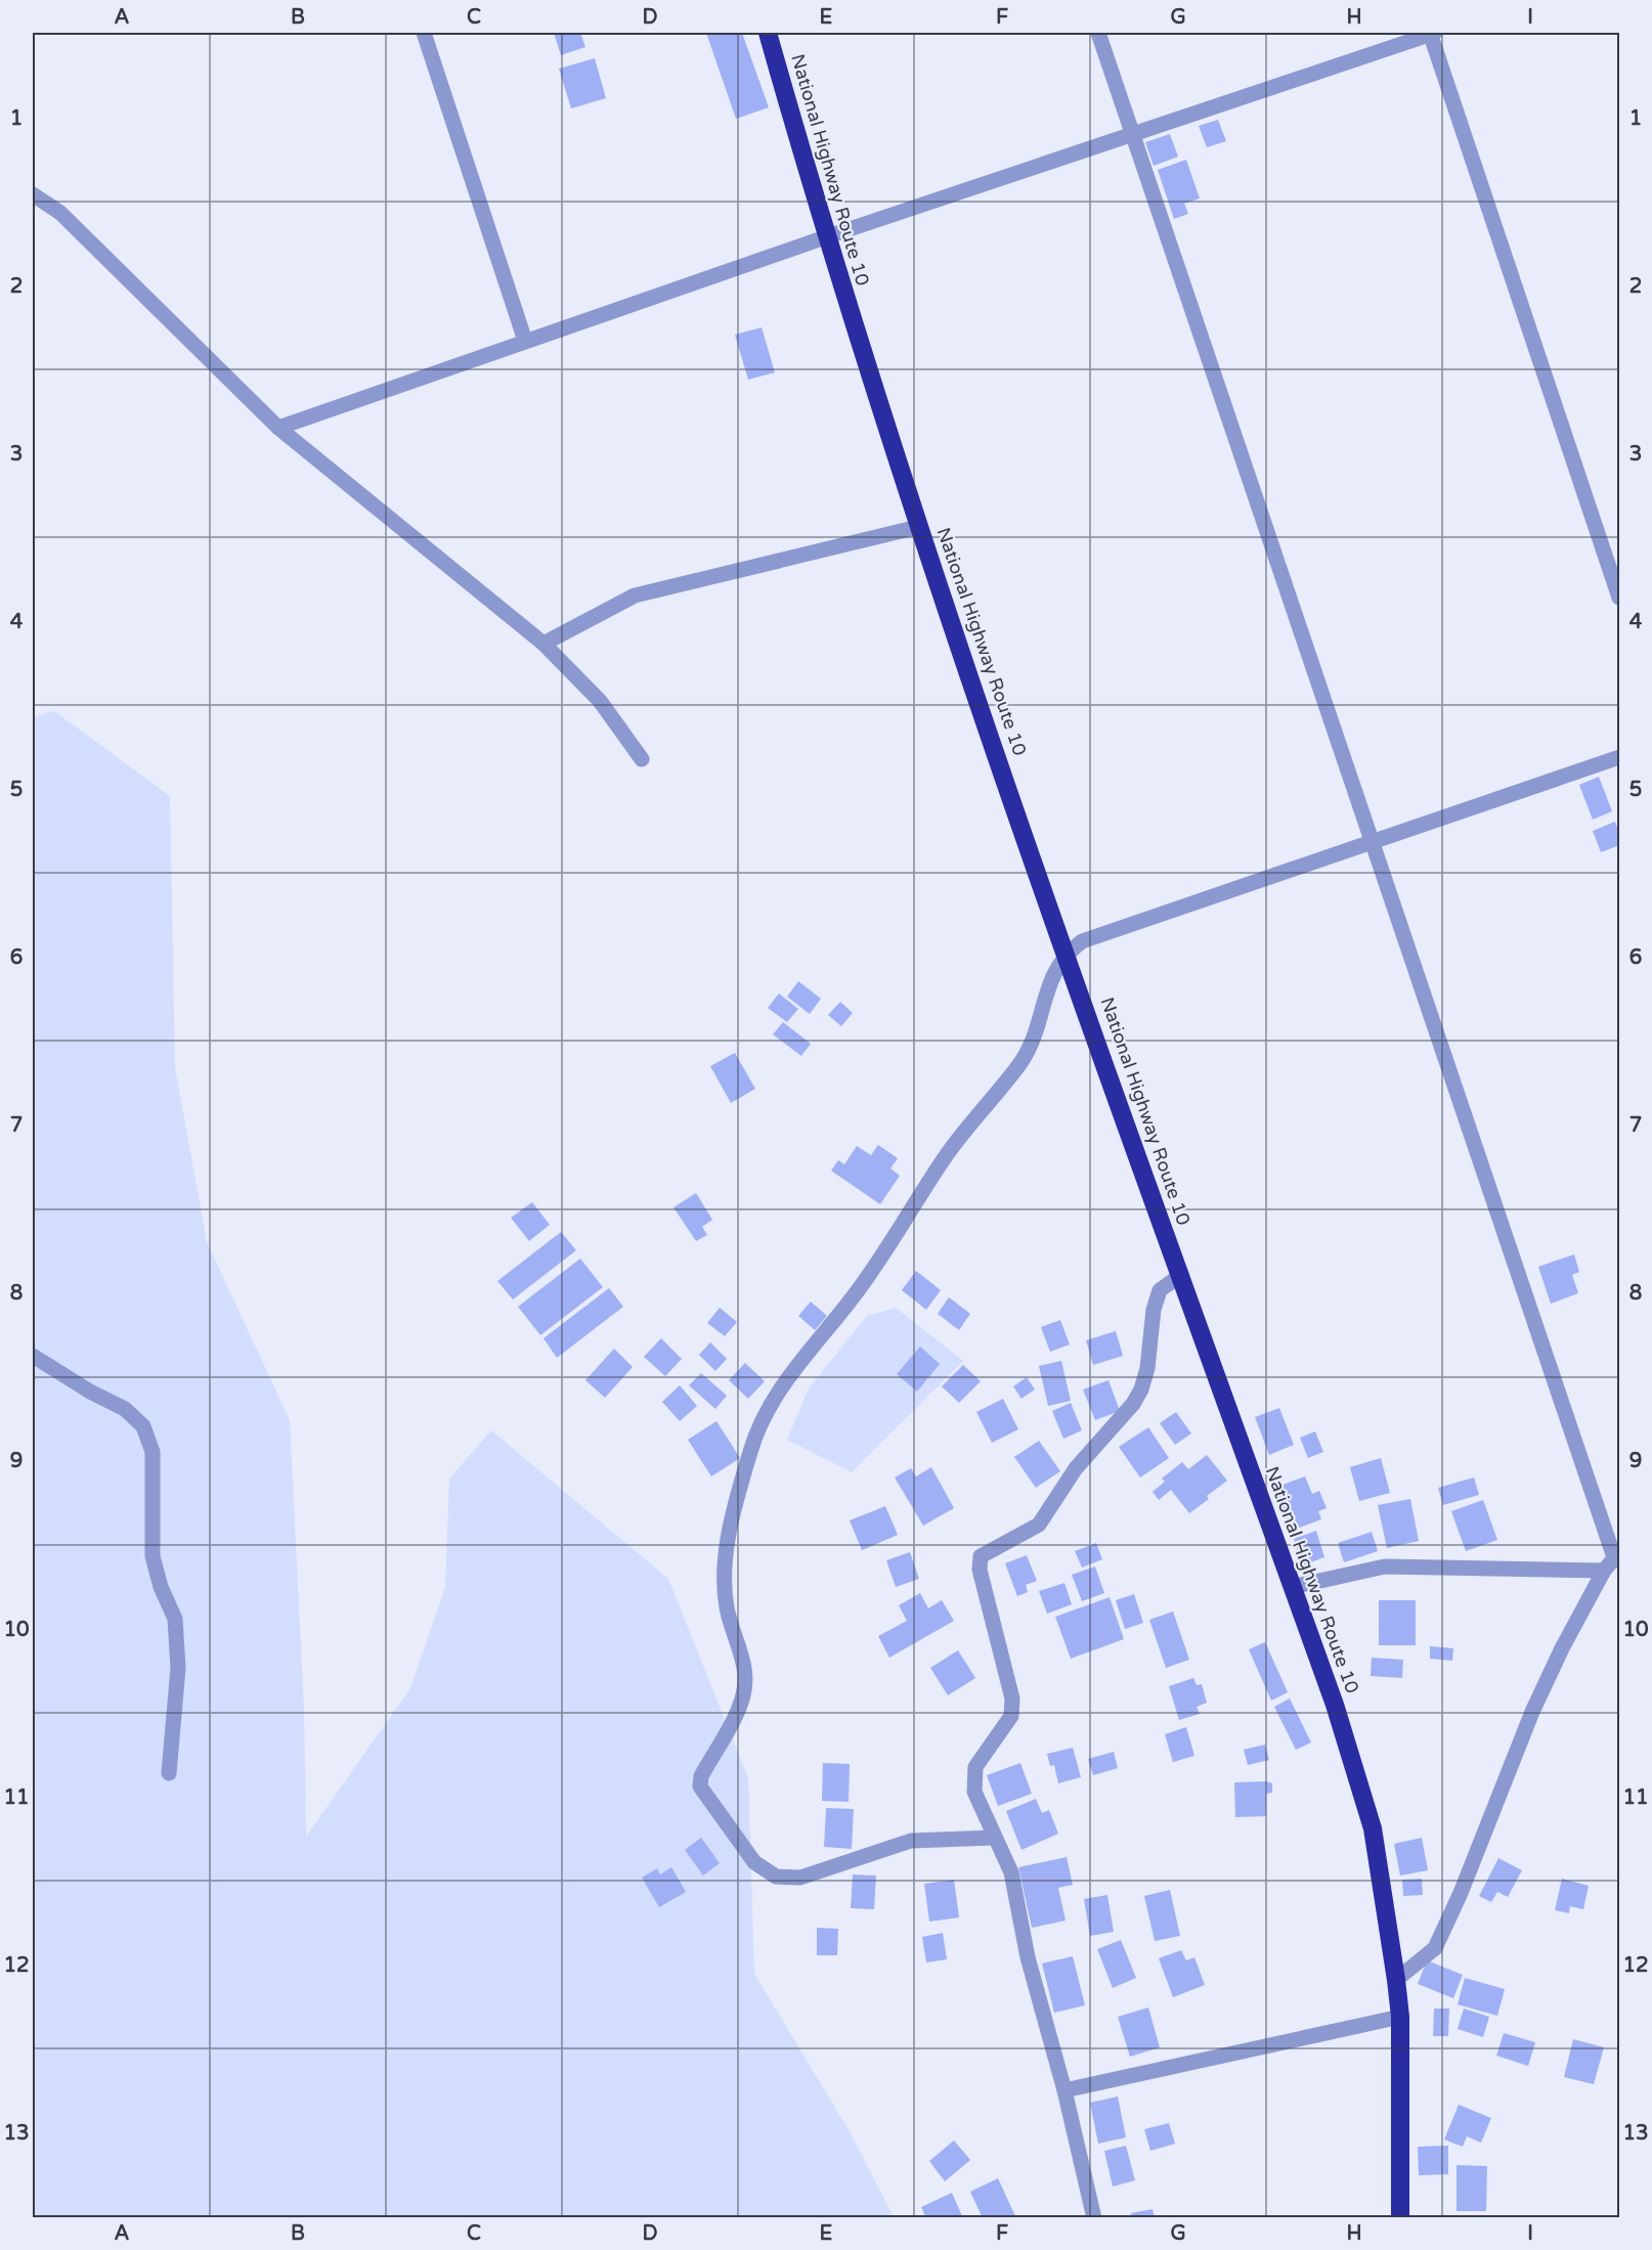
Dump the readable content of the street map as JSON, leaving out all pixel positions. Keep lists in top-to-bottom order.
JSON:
{
  "streets": {
    "highway": ["National Highway Route 10"]
  },
  "grid": {
    "columns": [
      "A",
      "B",
      "C",
      "D",
      "E",
      "F",
      "G",
      "H",
      "I"
    ],
    "rows": [
      "1",
      "2",
      "3",
      "4",
      "5",
      "6",
      "7",
      "8",
      "9",
      "10",
      "11",
      "12",
      "13"
    ]
  }
}
